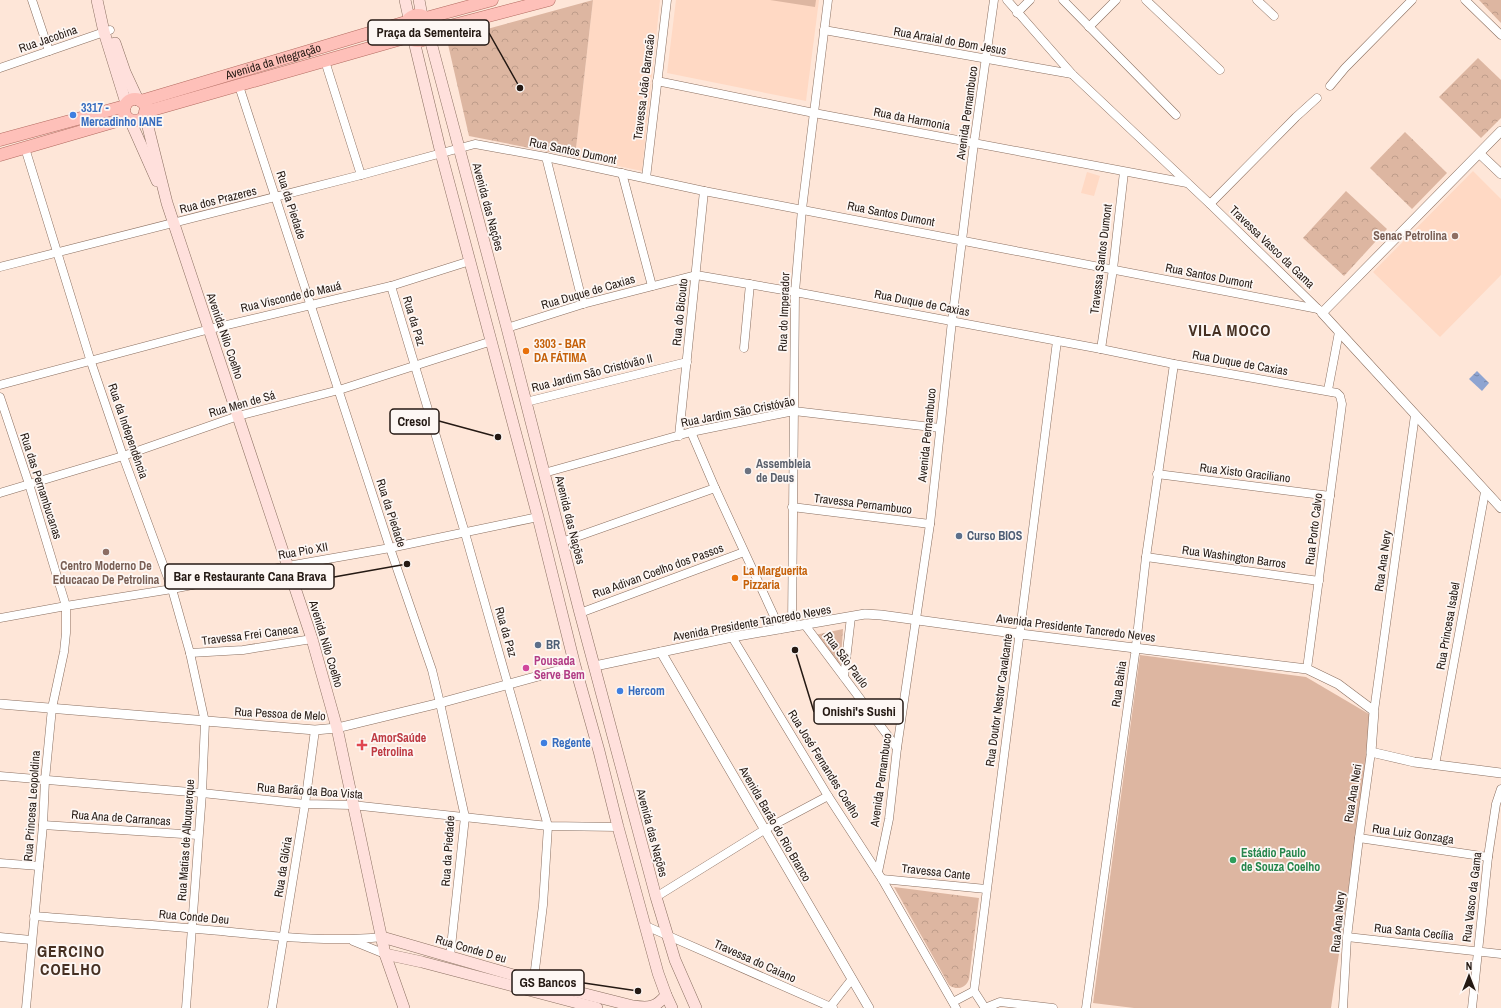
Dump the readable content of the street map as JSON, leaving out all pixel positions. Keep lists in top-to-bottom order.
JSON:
{
  "streets": {
    "main road": [
      "Avenida da Integração",
      "Avenida das Nações",
      "Avenida Nilo Coelho",
      "Rua Conde D eu"
    ],
    "street": [
      "Rua Jacobina",
      "Rua Arraial do Bom Jesus",
      "Travessa João Barracão",
      "Avenida Pernambuco",
      "Rua da Harmonia",
      "Rua Santos Dumont",
      "Rua dos Prazeres",
      "Rua da Piedade",
      "Travessa Vasco da Gama",
      "Travessa Santos Dumont",
      "Rua Duque de Caxias",
      "Rua Visconde do Mauá",
      "Rua do Bicouto",
      "Rua do Imperador",
      "Rua da Paz",
      "Rua Jardim São Cristóvão II",
      "Rua Men de Sá",
      "Rua Jardim São Cristóvão",
      "Rua da Independência",
      "Rua Xisto Graciliano",
      "Rua das Pernambucanas",
      "Travessa Pernambuco",
      "Rua Porto Calvo",
      "Rua Pio XII",
      "Rua Washington Barros",
      "Rua Ana Nery",
      "Rua Adivan Coelho dos Passos",
      "Avenida Presidente Tancredo Neves",
      "Rua Princesa Isabel",
      "Travessa Frei Caneca",
      "Rua São Paulo",
      "Rua Bahia",
      "Rua Doutor Nestor Cavalcante",
      "Rua Pessoa de Melo",
      "Rua José Fernandes Coelho",
      "Rua Barão da Boa Vista",
      "Rua Ana Neri",
      "Rua Princesa Leopoldina",
      "Rua Ana de Carrancas",
      "Avenida Barão do Rio Branco",
      "Rua Luiz Gonzaga",
      "Rua Matias de Albuquerque",
      "Rua da Glória",
      "Travessa Cante",
      "Rua Vasco da Gama",
      "Rua Conde Deu",
      "Rua Santa Cecília",
      "Travessa do Caiano"
    ]
  },
  "crossings": [
    ["Rua Arraial do Bom Jesus", "Avenida Pernambuco"],
    ["Rua Arraial do Bom Jesus", "Travessa Vasco da Gama"],
    ["Rua Arraial do Bom Jesus", "Rua do Imperador"],
    ["Avenida da Integração", "Rua da Piedade"],
    ["Avenida da Integração", "Avenida das Nações"],
    ["Travessa João Barracão", "Rua da Harmonia"],
    ["Travessa João Barracão", "Rua Santos Dumont"],
    ["Avenida Pernambuco", "Rua da Harmonia"],
    ["Avenida Pernambuco", "Rua Santos Dumont"],
    ["Avenida Pernambuco", "Rua Duque de Caxias"],
    ["Avenida Pernambuco", "Rua Jardim São Cristóvão"],
    ["Avenida Pernambuco", "Travessa Pernambuco"],
    ["Avenida Pernambuco", "Avenida Presidente Tancredo Neves"],
    ["Avenida Pernambuco", "Rua São Paulo"],
    ["Avenida Pernambuco", "Rua José Fernandes Coelho"],
    ["Avenida Pernambuco", "Travessa Cante"],
    ["Rua da Harmonia", "Travessa Vasco da Gama"],
    ["Rua da Harmonia", "Travessa Santos Dumont"],
    ["Rua da Harmonia", "Rua do Imperador"],
    ["Rua Santos Dumont", "Rua dos Prazeres"],
    ["Rua Santos Dumont", "Avenida das Nações"],
    ["Rua Santos Dumont", "Travessa Vasco da Gama"],
    ["Rua Santos Dumont", "Travessa Santos Dumont"],
    ["Rua Santos Dumont", "Rua do Bicouto"],
    ["Rua Santos Dumont", "Rua do Imperador"],
    ["Rua dos Prazeres", "Rua da Piedade"],
    ["Rua dos Prazeres", "Avenida Nilo Coelho"],
    ["Rua dos Prazeres", "Rua da Independência"],
    ["Rua da Piedade", "Rua Visconde do Mauá"],
    ["Rua da Piedade", "Rua Men de Sá"],
    ["Rua da Piedade", "Rua Pio XII"],
    ["Rua da Piedade", "Rua Pessoa de Melo"],
    ["Rua da Piedade", "Rua Barão da Boa Vista"],
    ["Rua da Piedade", "Rua Conde D eu"],
    ["Avenida das Nações", "Rua Duque de Caxias"],
    ["Avenida das Nações", "Rua Jardim São Cristóvão II"],
    ["Avenida das Nações", "Rua Jardim São Cristóvão"],
    ["Avenida das Nações", "Rua Adivan Coelho dos Passos"],
    ["Avenida das Nações", "Avenida Presidente Tancredo Neves"],
    ["Avenida das Nações", "Travessa do Caiano"],
    ["Travessa Vasco da Gama", "Rua Ana Nery"],
    ["Travessa Vasco da Gama", "Rua Princesa Isabel"],
    ["Travessa Santos Dumont", "Rua Duque de Caxias"],
    ["Rua Duque de Caxias", "Rua do Bicouto"],
    ["Rua Duque de Caxias", "Rua do Imperador"],
    ["Rua Duque de Caxias", "Rua Porto Calvo"],
    ["Rua Duque de Caxias", "Rua Bahia"],
    ["Rua Duque de Caxias", "Rua Doutor Nestor Cavalcante"],
    ["Rua Visconde do Mauá", "Rua da Paz"],
    ["Rua Visconde do Mauá", "Avenida Nilo Coelho"],
    ["Rua Visconde do Mauá", "Rua da Independência"],
    ["Rua do Bicouto", "Rua Jardim São Cristóvão II"],
    ["Rua do Bicouto", "Rua Jardim São Cristóvão"],
    ["Rua do Imperador", "Rua Jardim São Cristóvão"],
    ["Rua do Imperador", "Travessa Pernambuco"],
    ["Rua do Imperador", "Avenida Presidente Tancredo Neves"],
    ["Rua da Paz", "Rua Men de Sá"],
    ["Rua da Paz", "Rua Pio XII"],
    ["Rua da Paz", "Rua Pessoa de Melo"],
    ["Rua da Paz", "Rua Barão da Boa Vista"],
    ["Rua da Paz", "Rua Conde D eu"],
    ["Avenida Nilo Coelho", "Rua Men de Sá"],
    ["Avenida Nilo Coelho", "Rua Pio XII"],
    ["Avenida Nilo Coelho", "Travessa Frei Caneca"],
    ["Avenida Nilo Coelho", "Rua Pessoa de Melo"],
    ["Avenida Nilo Coelho", "Rua Barão da Boa Vista"],
    ["Avenida Nilo Coelho", "Rua Conde Deu"],
    ["Avenida Nilo Coelho", "Rua Conde D eu"],
    ["Rua Men de Sá", "Rua da Independência"],
    ["Rua Men de Sá", "Rua das Pernambucanas"],
    ["Rua da Independência", "Rua Pio XII"],
    ["Rua da Independência", "Travessa Frei Caneca"],
    ["Rua da Independência", "Rua Pessoa de Melo"],
    ["Rua da Independência", "Rua Matias de Albuquerque"],
    ["Rua Xisto Graciliano", "Rua Porto Calvo"],
    ["Rua Xisto Graciliano", "Rua Bahia"],
    ["Rua das Pernambucanas", "Rua Pio XII"],
    ["Rua das Pernambucanas", "Rua Princesa Leopoldina"],
    ["Rua Porto Calvo", "Rua Washington Barros"],
    ["Rua Porto Calvo", "Avenida Presidente Tancredo Neves"],
    ["Rua Pio XII", "Rua Princesa Leopoldina"],
    ["Rua Washington Barros", "Rua Bahia"],
    ["Rua Ana Nery", "Avenida Presidente Tancredo Neves"],
    ["Rua Ana Nery", "Rua Ana Neri"],
    ["Rua Ana Nery", "Rua Luiz Gonzaga"],
    ["Rua Ana Nery", "Rua Santa Cecília"],
    ["Avenida Presidente Tancredo Neves", "Rua São Paulo"],
    ["Avenida Presidente Tancredo Neves", "Rua Bahia"],
    ["Avenida Presidente Tancredo Neves", "Rua Doutor Nestor Cavalcante"],
    ["Avenida Presidente Tancredo Neves", "Rua José Fernandes Coelho"],
    ["Avenida Presidente Tancredo Neves", "Avenida Barão do Rio Branco"],
    ["Rua Doutor Nestor Cavalcante", "Travessa Cante"],
    ["Rua Pessoa de Melo", "Rua Princesa Leopoldina"],
    ["Rua Pessoa de Melo", "Rua Matias de Albuquerque"],
    ["Rua Pessoa de Melo", "Rua da Glória"],
    ["Rua José Fernandes Coelho", "Travessa Cante"],
    ["Rua Barão da Boa Vista", "Rua Princesa Leopoldina"],
    ["Rua Barão da Boa Vista", "Rua Matias de Albuquerque"],
    ["Rua Barão da Boa Vista", "Rua da Glória"],
    ["Rua Ana Neri", "Rua Luiz Gonzaga"],
    ["Rua Princesa Leopoldina", "Rua Ana de Carrancas"],
    ["Rua Princesa Leopoldina", "Rua Conde Deu"],
    ["Rua Ana de Carrancas", "Rua Matias de Albuquerque"],
    ["Rua Luiz Gonzaga", "Rua Vasco da Gama"],
    ["Rua Matias de Albuquerque", "Rua Conde Deu"],
    ["Rua da Glória", "Rua Conde Deu"],
    ["Rua Vasco da Gama", "Rua Santa Cecília"],
    ["Rua Conde Deu", "Rua Conde D eu"]
  ],
  "districts": ["VILA MOCO", "GERCINO COELHO"],
  "places": {
    "other": [
      "Praça da Sementeira",
      "3317 - Mercadinho IANE",
      "Senac Petrolina",
      "3303 - BAR DA FÁTIMA",
      "Cresol",
      "Assembleia de Deus",
      "Curso BIOS",
      "Centro Moderno De Educacao De Petrolina",
      "Bar e Restaurante Cana Brava",
      "La Marguerita Pizzaria",
      "BR",
      "Onishi's Sushi",
      "Pousada Serve Bem",
      "Hercom",
      "Regente",
      "Estádio Paulo de Souza Coelho",
      "GS Bancos"
    ],
    "health": ["AmorSaúde Petrolina"]
  },
  "north": "top"
}
